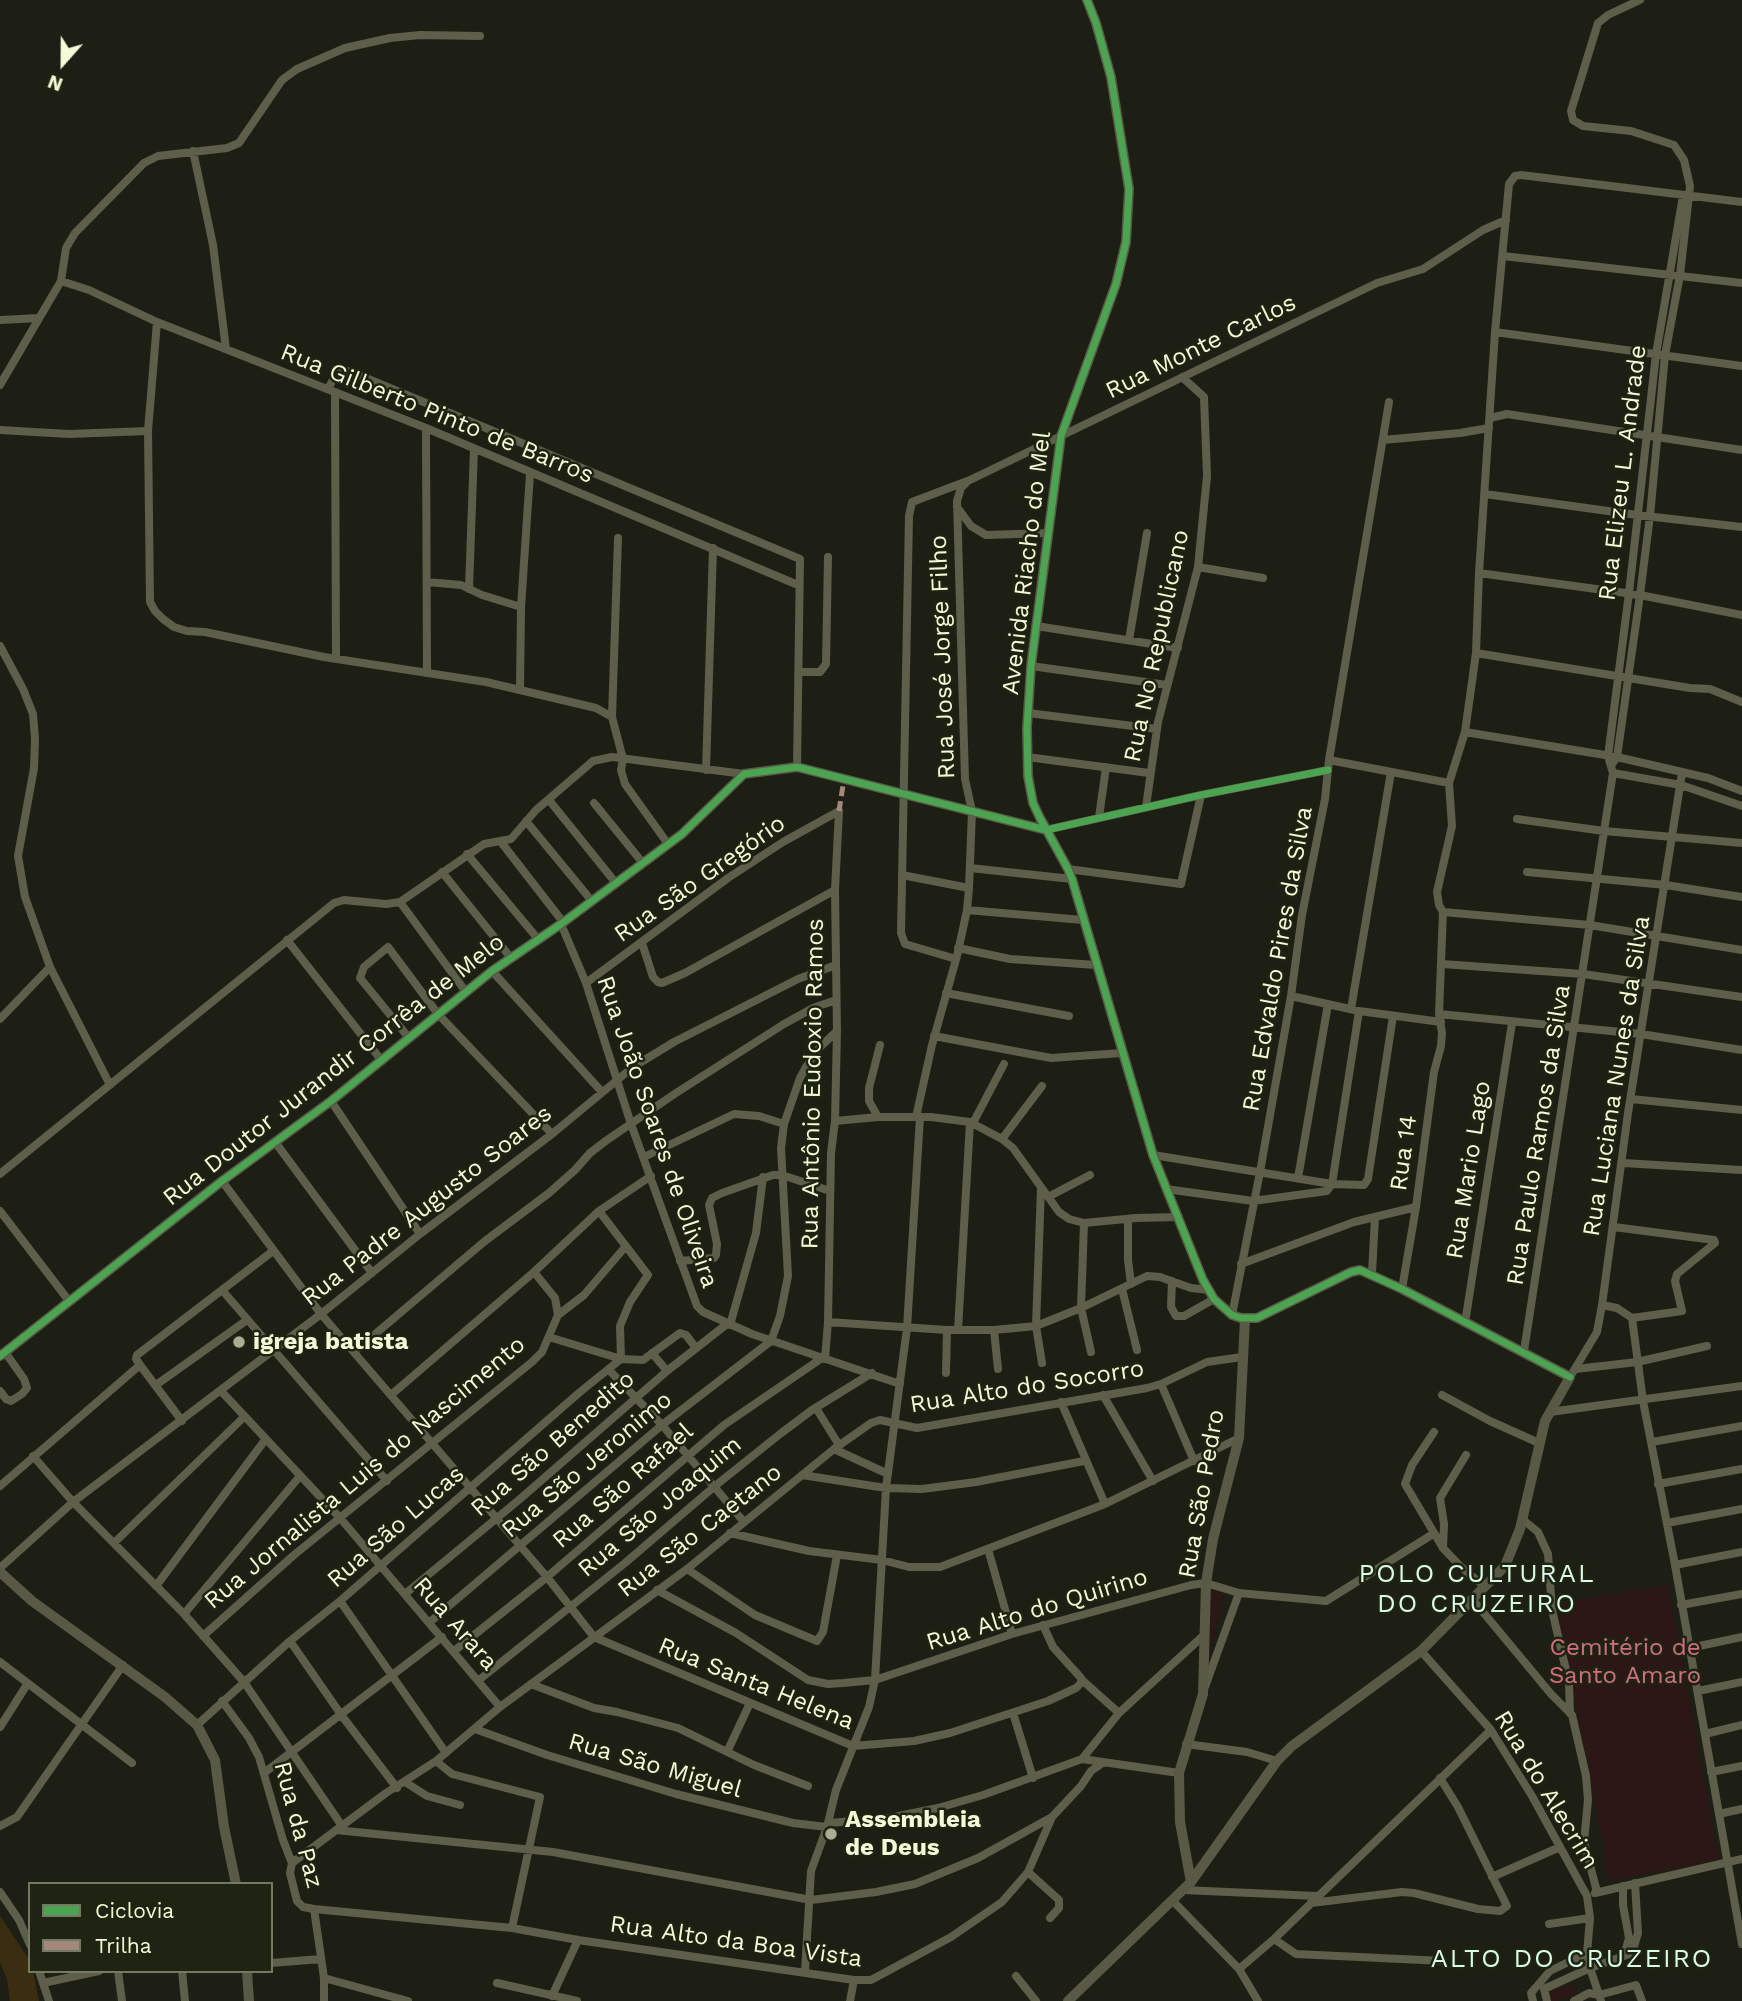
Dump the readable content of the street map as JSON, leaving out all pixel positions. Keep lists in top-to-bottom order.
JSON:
{
  "streets": {
    "street": [
      "Rua Monte Carlos",
      "Rua Gilberto Pinto de Barros",
      "Rua Elizeu L. Andrade",
      "Avenida Riacho do Mel",
      "Rua No Republicano",
      "Rua José Jorge Filho",
      "Rua São Gregório",
      "Rua Edvaldo Pires da Silva",
      "Rua Doutor Jurandir Corrêa de Melo",
      "Rua Luciana Nunes da Silva",
      "Rua Antônio Eudoxio Ramos",
      "Rua João Soares de Oliveira",
      "Rua Paulo Ramos da Silva",
      "Rua 14",
      "Rua Mario Lago",
      "Rua Padre Augusto Soares",
      "Rua Alto do Socorro",
      "Rua São Benedito",
      "Rua São Jeronimo",
      "Rua Jornalista Luis do Nascimento",
      "Rua São Rafael",
      "Rua São Pedro",
      "Rua São Joaquim",
      "Rua São Lucas",
      "Rua São Caetano",
      "Rua Alto do Quirino",
      "Rua Arara",
      "Rua Santa Helena",
      "Rua São Miguel",
      "Rua do Alecrim",
      "Rua da Paz",
      "Rua Alto da Boa Vista"
    ]
  },
  "crossings": [
    ["Rua Monte Carlos", "Avenida Riacho do Mel"],
    ["Rua Monte Carlos", "Rua No Republicano"],
    ["Rua Monte Carlos", "Rua José Jorge Filho"],
    ["Rua Elizeu L. Andrade", "Rua Paulo Ramos da Silva"],
    ["Avenida Riacho do Mel", "Rua Edvaldo Pires da Silva"],
    ["Rua José Jorge Filho", "Rua João Soares de Oliveira"],
    ["Rua José Jorge Filho", "Rua Alto do Socorro"],
    ["Rua José Jorge Filho", "Rua São Caetano"],
    ["Rua José Jorge Filho", "Rua Alto do Quirino"],
    ["Rua José Jorge Filho", "Rua Santa Helena"],
    ["Rua José Jorge Filho", "Rua São Miguel"],
    ["Rua José Jorge Filho", "Rua Alto da Boa Vista"],
    ["Rua São Gregório", "Rua Antônio Eudoxio Ramos"],
    ["Rua São Gregório", "Rua João Soares de Oliveira"],
    ["Rua Doutor Jurandir Corrêa de Melo", "Rua João Soares de Oliveira"],
    ["Rua Antônio Eudoxio Ramos", "Rua João Soares de Oliveira"],
    ["Rua Antônio Eudoxio Ramos", "Rua Padre Augusto Soares"],
    ["Rua Antônio Eudoxio Ramos", "Rua São Rafael"],
    ["Rua João Soares de Oliveira", "Rua Padre Augusto Soares"],
    ["Rua João Soares de Oliveira", "Rua São Benedito"],
    ["Rua João Soares de Oliveira", "Rua São Jeronimo"],
    ["Rua João Soares de Oliveira", "Rua São Rafael"],
    ["Rua João Soares de Oliveira", "Rua São Joaquim"],
    ["Rua Padre Augusto Soares", "Rua Arara"],
    ["Rua Alto do Socorro", "Rua São Pedro"],
    ["Rua Alto do Socorro", "Rua São Caetano"],
    ["Rua São Benedito", "Rua Arara"],
    ["Rua São Jeronimo", "Rua Arara"],
    ["Rua Jornalista Luis do Nascimento", "Rua Arara"],
    ["Rua São Rafael", "Rua Arara"],
    ["Rua São Pedro", "Rua Alto do Quirino"],
    ["Rua São Pedro", "Rua São Miguel"],
    ["Rua São Joaquim", "Rua Arara"],
    ["Rua São Lucas", "Rua Arara"],
    ["Rua São Lucas", "Rua da Paz"],
    ["Rua São Caetano", "Rua Alto do Quirino"],
    ["Rua São Caetano", "Rua Arara"],
    ["Rua São Caetano", "Rua Santa Helena"],
    ["Rua São Caetano", "Rua São Miguel"],
    ["Rua São Caetano", "Rua da Paz"],
    ["Rua da Paz", "Rua Alto da Boa Vista"]
  ],
  "districts": ["POLO CULTURAL DO CRUZEIRO", "ALTO DO CRUZEIRO"],
  "parks": ["Cemitério de Santo Amaro"],
  "places": ["igreja batista", "Assembleia de Deus"],
  "legend": ["Ciclovia", "Trilha"],
  "north": "bottom"
}
